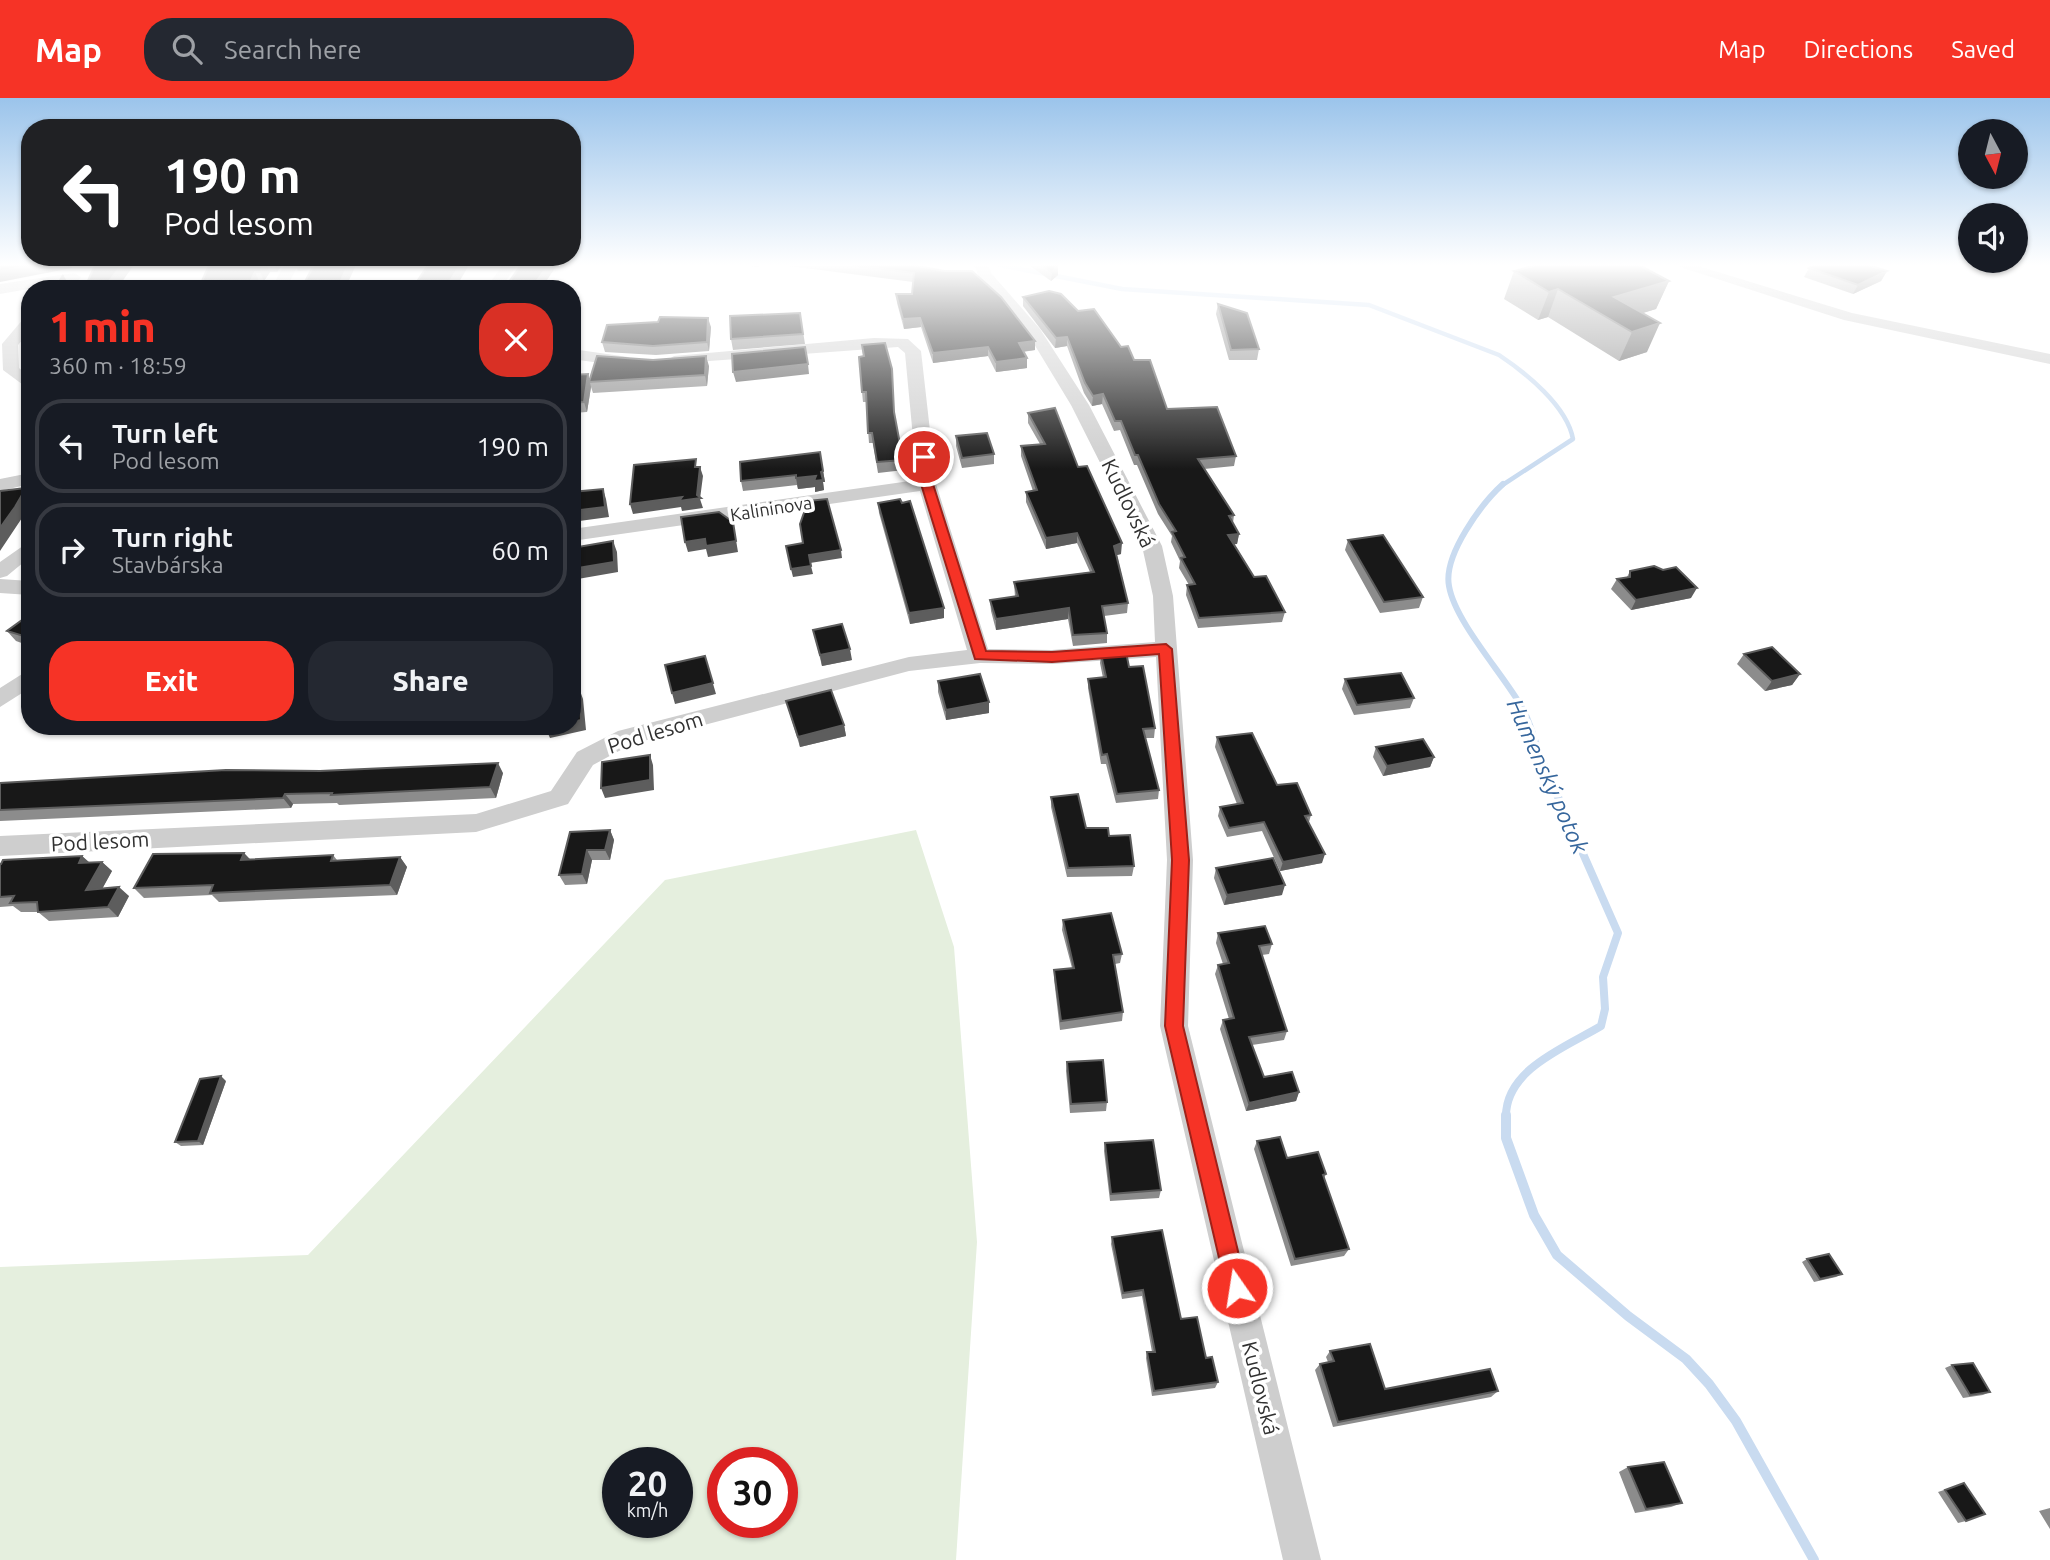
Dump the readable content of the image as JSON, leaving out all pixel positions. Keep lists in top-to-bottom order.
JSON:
{
  "streets": {
    "street": ["Kudlovská", "Kalininova", "Pod lesom"]
  },
  "crossings": [
    ["Kudlovská", "Pod lesom"]
  ],
  "water": ["Humenský potok"],
  "north": "bottom",
  "page": {
    "header": "Map",
    "search": "Search here",
    "nav": ["Map", "Directions", "Saved"],
    "turn": ["190 m", "Pod lesom"],
    "heading": ["1 min", "360 m · 18:59"],
    "list": [
      {
        "name": "Turn left",
        "note": "Pod lesom",
        "value": "190 m"
      },
      {
        "name": "Turn right",
        "note": "Stavbárska",
        "value": "60 m"
      }
    ],
    "buttons": ["Exit", "Share"],
    "speed": "20 km/h",
    "limit": "30"
  }
}
